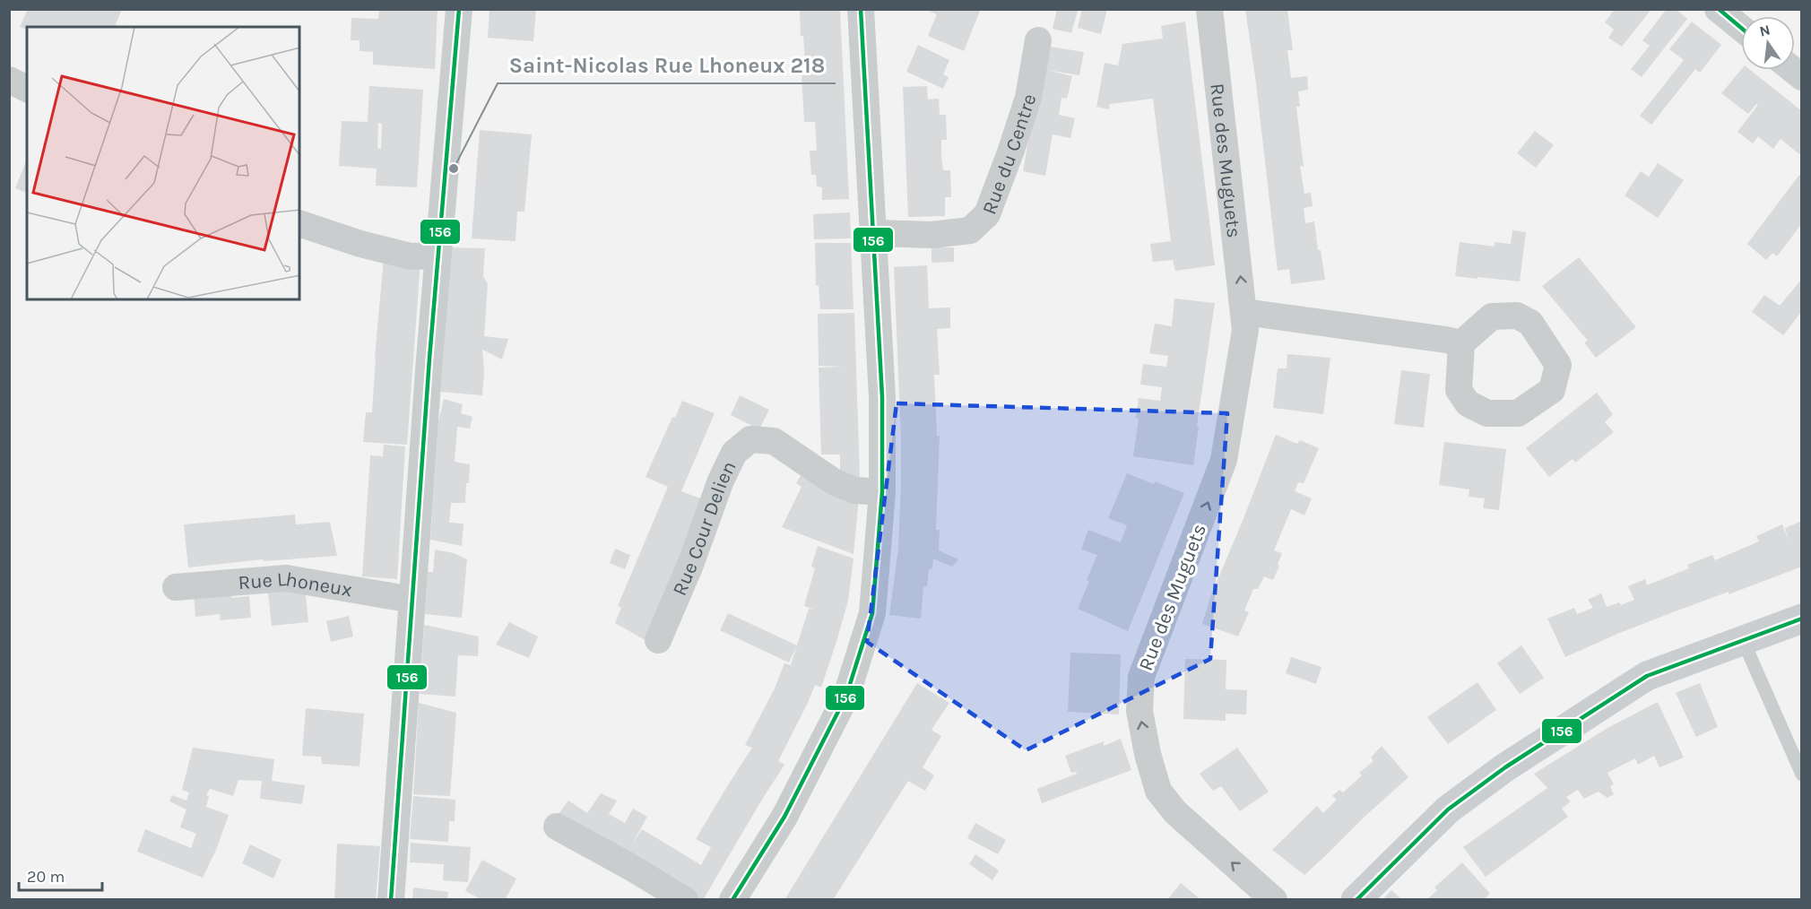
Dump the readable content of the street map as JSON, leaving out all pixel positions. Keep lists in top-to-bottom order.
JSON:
{
  "streets": {
    "street": [
      "Rue du Centre",
      "Rue des Muguets",
      "Rue Cour Delien",
      "Rue Lhoneux"
    ]
  },
  "one_way": ["Rue des Muguets"],
  "places": ["Saint-Nicolas Rue Lhoneux 218"],
  "lines": ["transit line 156"],
  "scale_bar": "20 m",
  "north": "top"
}
